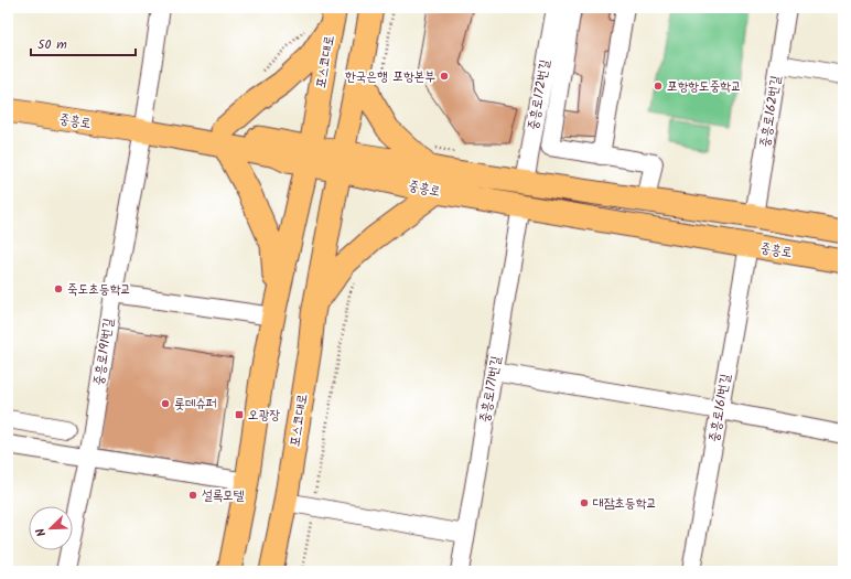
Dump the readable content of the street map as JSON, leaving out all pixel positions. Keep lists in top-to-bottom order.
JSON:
{
  "streets": {
    "main road": ["포스코대로", "중흥로"],
    "street": [
      "중흥로172번길",
      "중흥로162번길",
      "중흥로191번길",
      "중흥로171번길",
      "중흥로161번길"
    ]
  },
  "crossings": [
    ["포스코대로", "중흥로"],
    ["중흥로172번길", "중흥로"],
    ["중흥로162번길", "중흥로"],
    ["중흥로", "중흥로191번길"],
    ["중흥로", "중흥로171번길"],
    ["중흥로", "중흥로161번길"]
  ],
  "places": {
    "other": [
      "한국은행 포항본부",
      "포항항도중학교",
      "죽도초등학교",
      "롯데슈퍼",
      "설록모텔",
      "대잠초등학교"
    ],
    "transit": ["오광장"]
  },
  "scale_bar": "50 m",
  "north": "bottom left"
}
